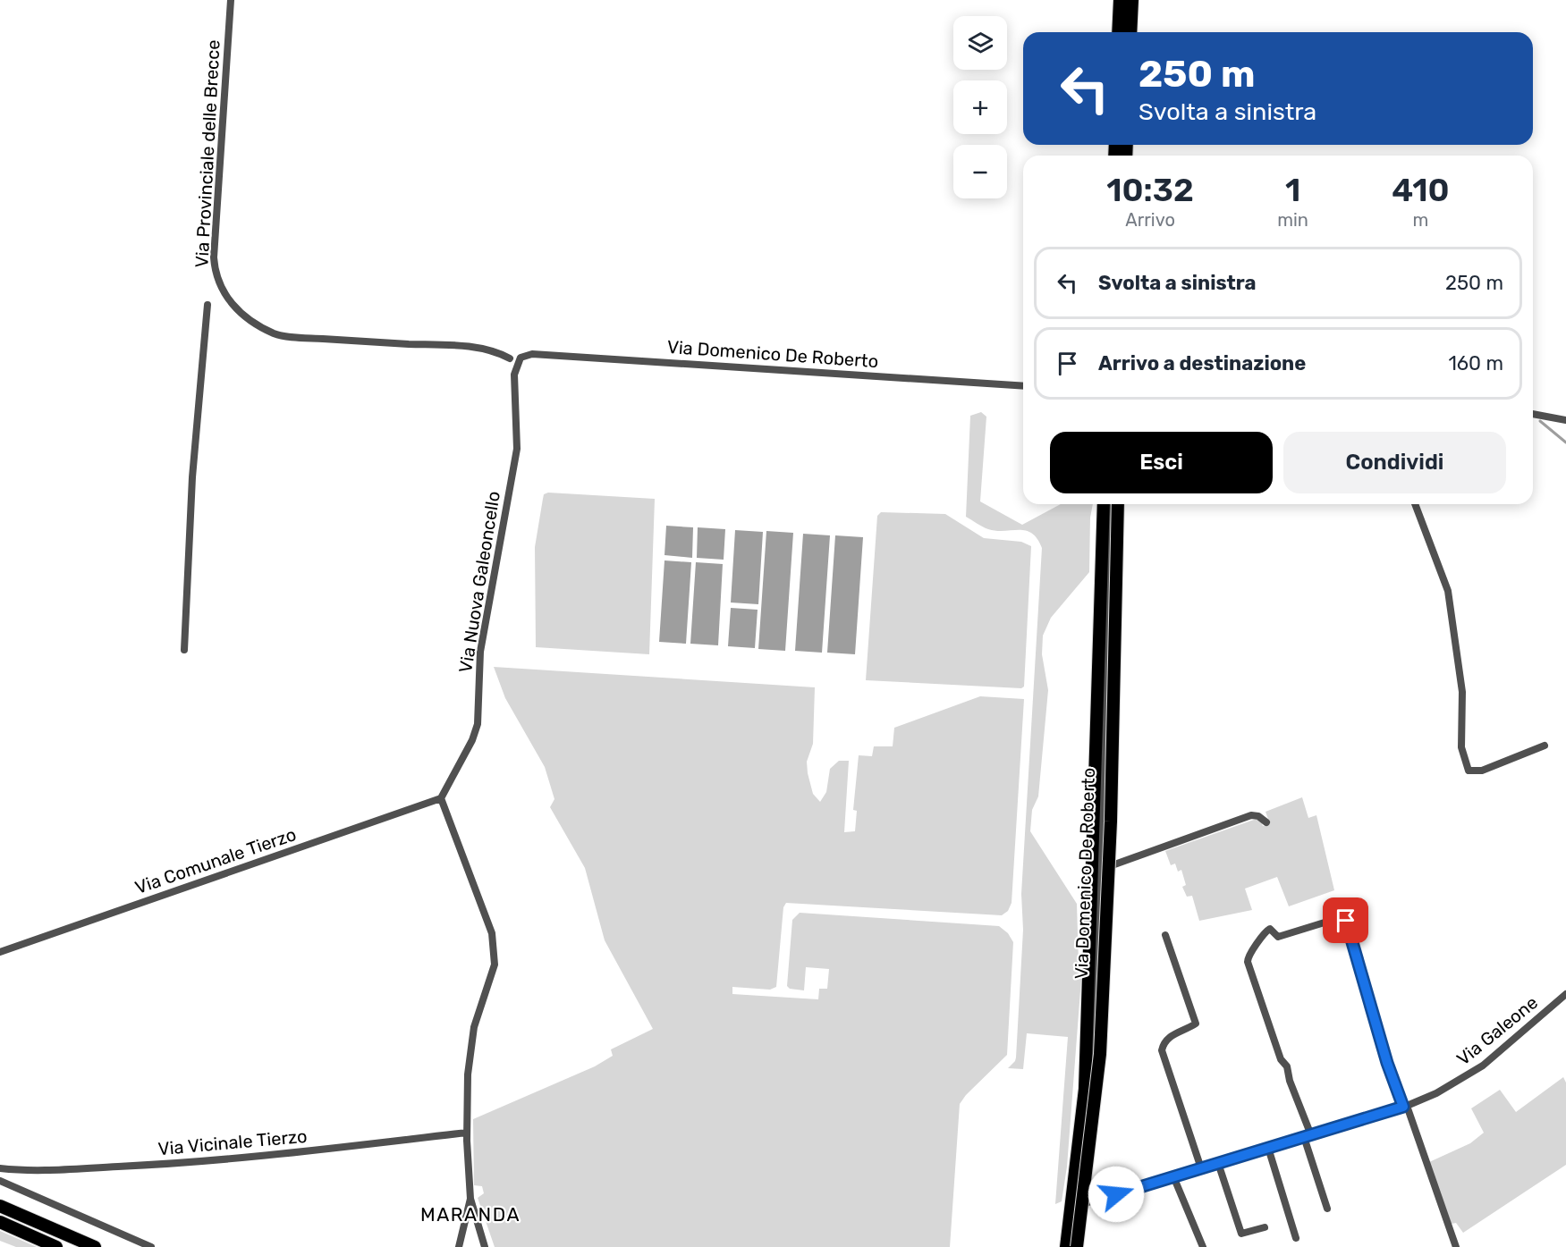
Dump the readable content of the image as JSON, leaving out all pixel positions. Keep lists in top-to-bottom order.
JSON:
{
  "streets": {
    "street": [
      "Via Provinciale delle Brecce",
      "Via Domenico De Roberto",
      "Via Nuova Galeoncello",
      "Via Comunale Tierzo",
      "Via Galeone",
      "Via Vicinale Tierzo"
    ]
  },
  "crossings": [
    ["Via Domenico De Roberto", "Via Nuova Galeoncello"],
    ["Via Domenico De Roberto", "Via Galeone"],
    ["Via Nuova Galeoncello", "Via Comunale Tierzo"]
  ],
  "districts": ["MARANDA"],
  "page": {
    "map_buttons": ["+", "−"],
    "turn": ["250 m", "Svolta a sinistra"],
    "eta": [
      "10:32",
      "Arrivo",
      "1",
      "min",
      "410",
      "m"
    ],
    "list": [
      {
        "name": "Svolta a sinistra",
        "value": "250 m"
      },
      {
        "name": "Arrivo a destinazione",
        "value": "160 m"
      }
    ],
    "buttons": ["Esci", "Condividi"]
  }
}
